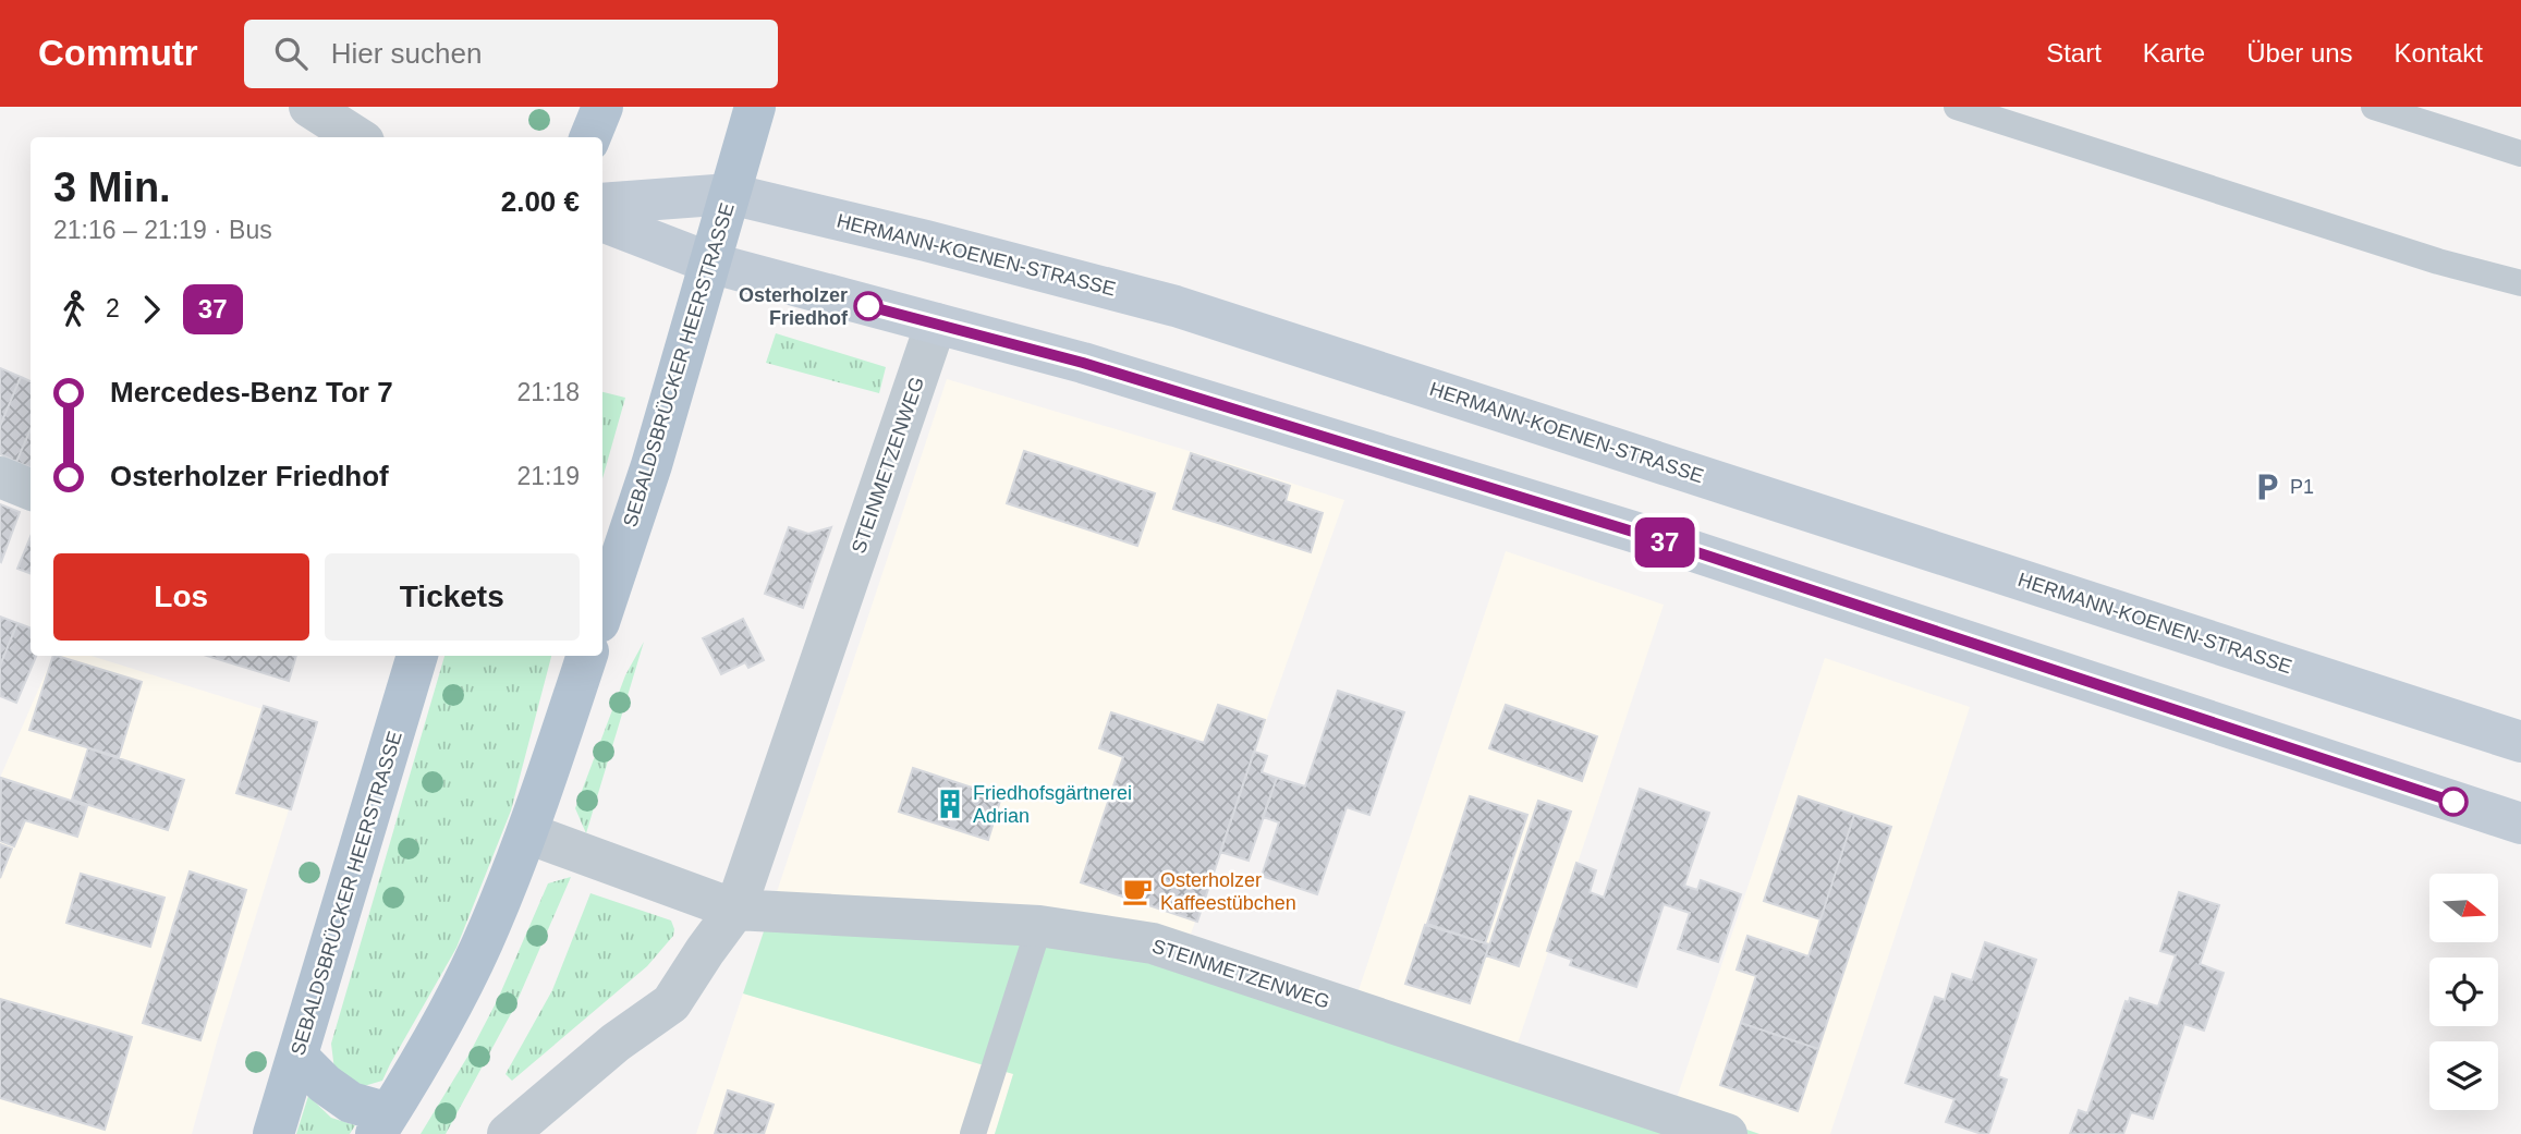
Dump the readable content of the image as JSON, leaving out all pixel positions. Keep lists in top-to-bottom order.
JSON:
{
  "streets": {
    "main road": ["HERMANN-KOENEN-STRASSE", "SEBALDSBRÜCKER HEERSTRASSE"],
    "street": ["STEINMETZENWEG"]
  },
  "crossings": [
    ["HERMANN-KOENEN-STRASSE", "SEBALDSBRÜCKER HEERSTRASSE"]
  ],
  "places": {
    "other": ["Osterholzer Friedhof"],
    "parking": ["P1"],
    "building": ["Friedhofsgärtnerei Adrian"],
    "cafe": ["Osterholzer Kaffeestübchen"]
  },
  "lines": ["bus line 37"],
  "north": "right",
  "page": {
    "header": "Commutr",
    "search": "Hier suchen",
    "nav": [
      "Start",
      "Karte",
      "Über uns",
      "Kontakt"
    ],
    "on_map": "37",
    "heading": ["3 Min.", "21:16 – 21:19 · Bus", "2.00 €"],
    "legs": ["2", "37"],
    "list": [
      {
        "name": "Mercedes-Benz Tor 7",
        "value": "21:18"
      },
      {
        "name": "Osterholzer Friedhof",
        "value": "21:19"
      }
    ],
    "buttons": ["Los", "Tickets"]
  }
}
